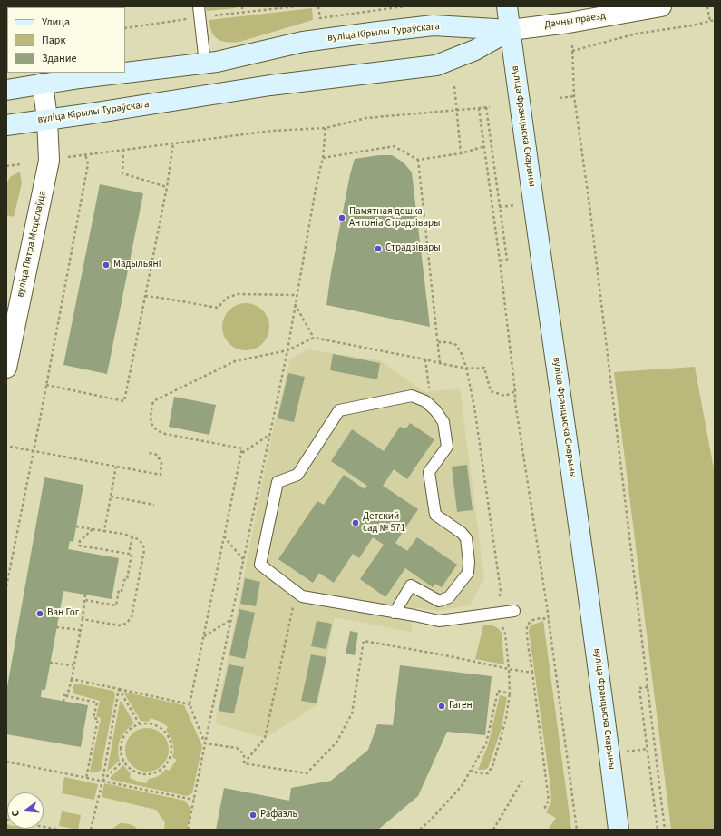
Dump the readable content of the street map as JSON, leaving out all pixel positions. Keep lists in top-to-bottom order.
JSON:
{
  "streets": {
    "main road": ["вуліца Кірылы Тураўскага", "вуліца Францыска Скарыны"],
    "street": ["Дачны праезд", "вуліца Пятра Мсціслаўца"]
  },
  "crossings": [
    ["Дачны праезд", "вуліца Кірылы Тураўскага"],
    ["Дачны праезд", "вуліца Францыска Скарыны"],
    ["вуліца Кірылы Тураўскага", "вуліца Францыска Скарыны"],
    ["вуліца Кірылы Тураўскага", "вуліца Пятра Мсціслаўца"]
  ],
  "places": [
    "Памятная дошка Антоніа Страдзівары",
    "Страдзівары",
    "Мадыльяні",
    "Детский сад № 571",
    "Ван Гог",
    "Гаген",
    "Рафаэль"
  ],
  "legend": ["Улица", "Парк", "Здание"],
  "north": "left"
}
